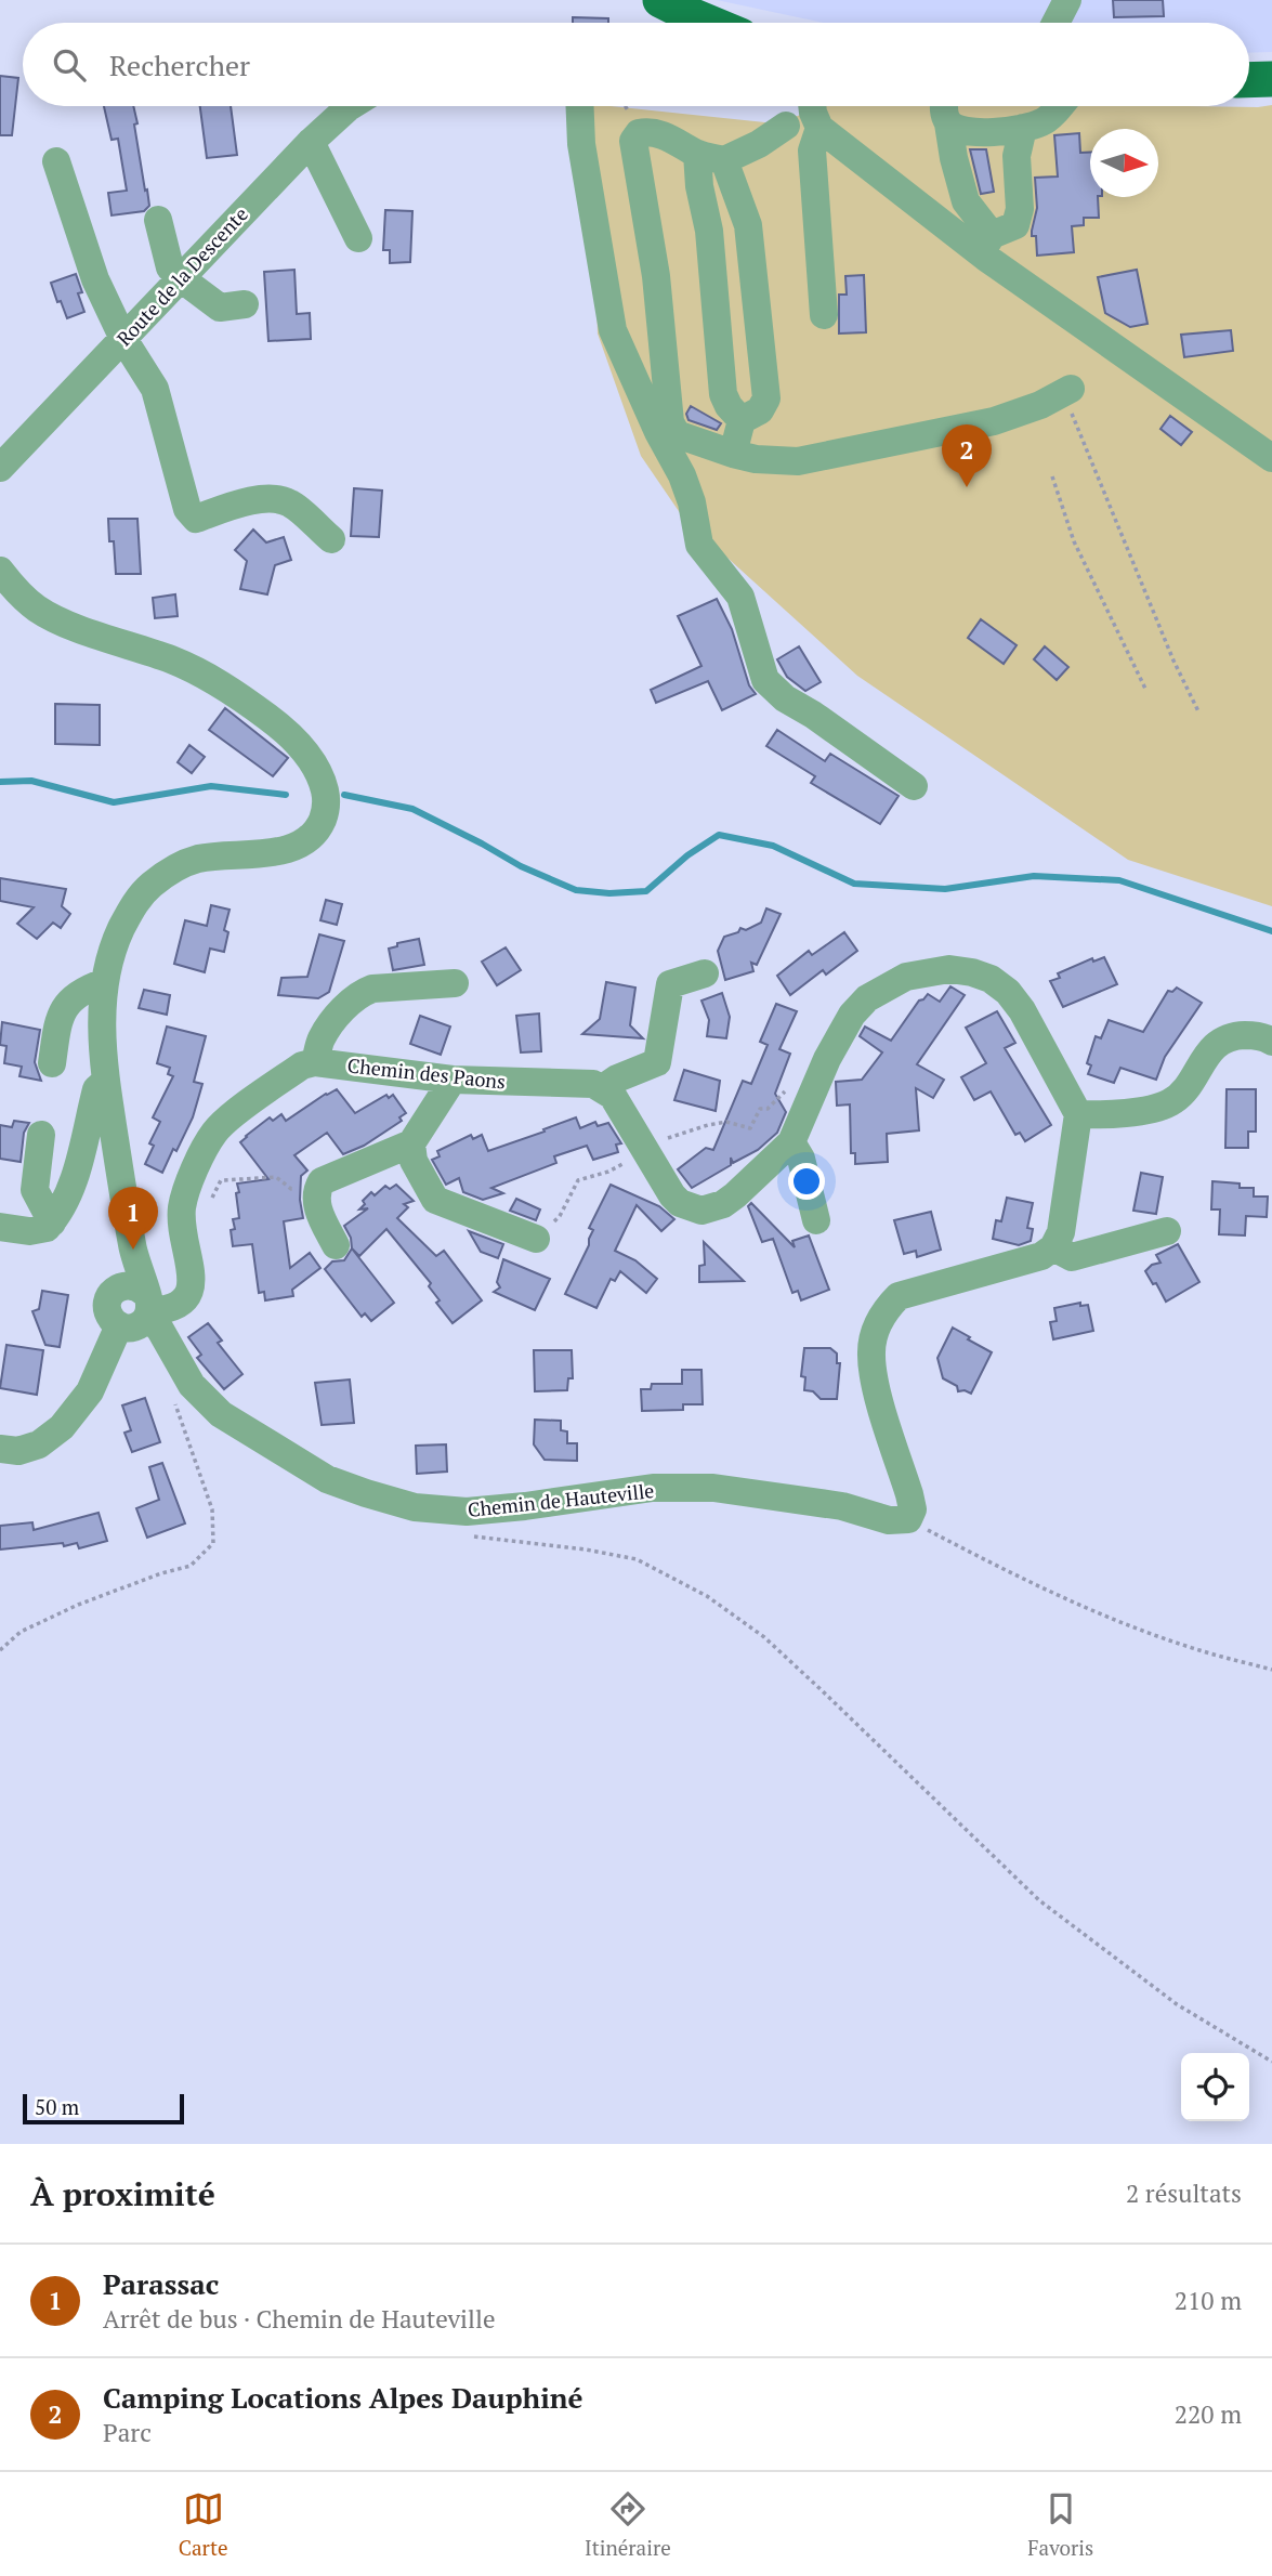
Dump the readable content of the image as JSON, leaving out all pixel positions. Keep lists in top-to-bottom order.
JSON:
{
  "streets": {
    "street": ["Route de la Descente", "Chemin des Paons", "Chemin de Hauteville"]
  },
  "scale_bar": "50 m",
  "north": "right",
  "page": {
    "search": "Rechercher",
    "pins": ["2", "1"],
    "scale": "50 m",
    "heading": ["À proximité", "2 résultats"],
    "list": [
      {
        "mark": "1",
        "name": "Parassac",
        "note": "Arrêt de bus · Chemin de Hauteville",
        "value": "210 m"
      },
      {
        "mark": "2",
        "name": "Camping Locations Alpes Dauphiné",
        "note": "Parc",
        "value": "220 m"
      }
    ],
    "nav": ["Carte", "Itinéraire", "Favoris"]
  }
}
